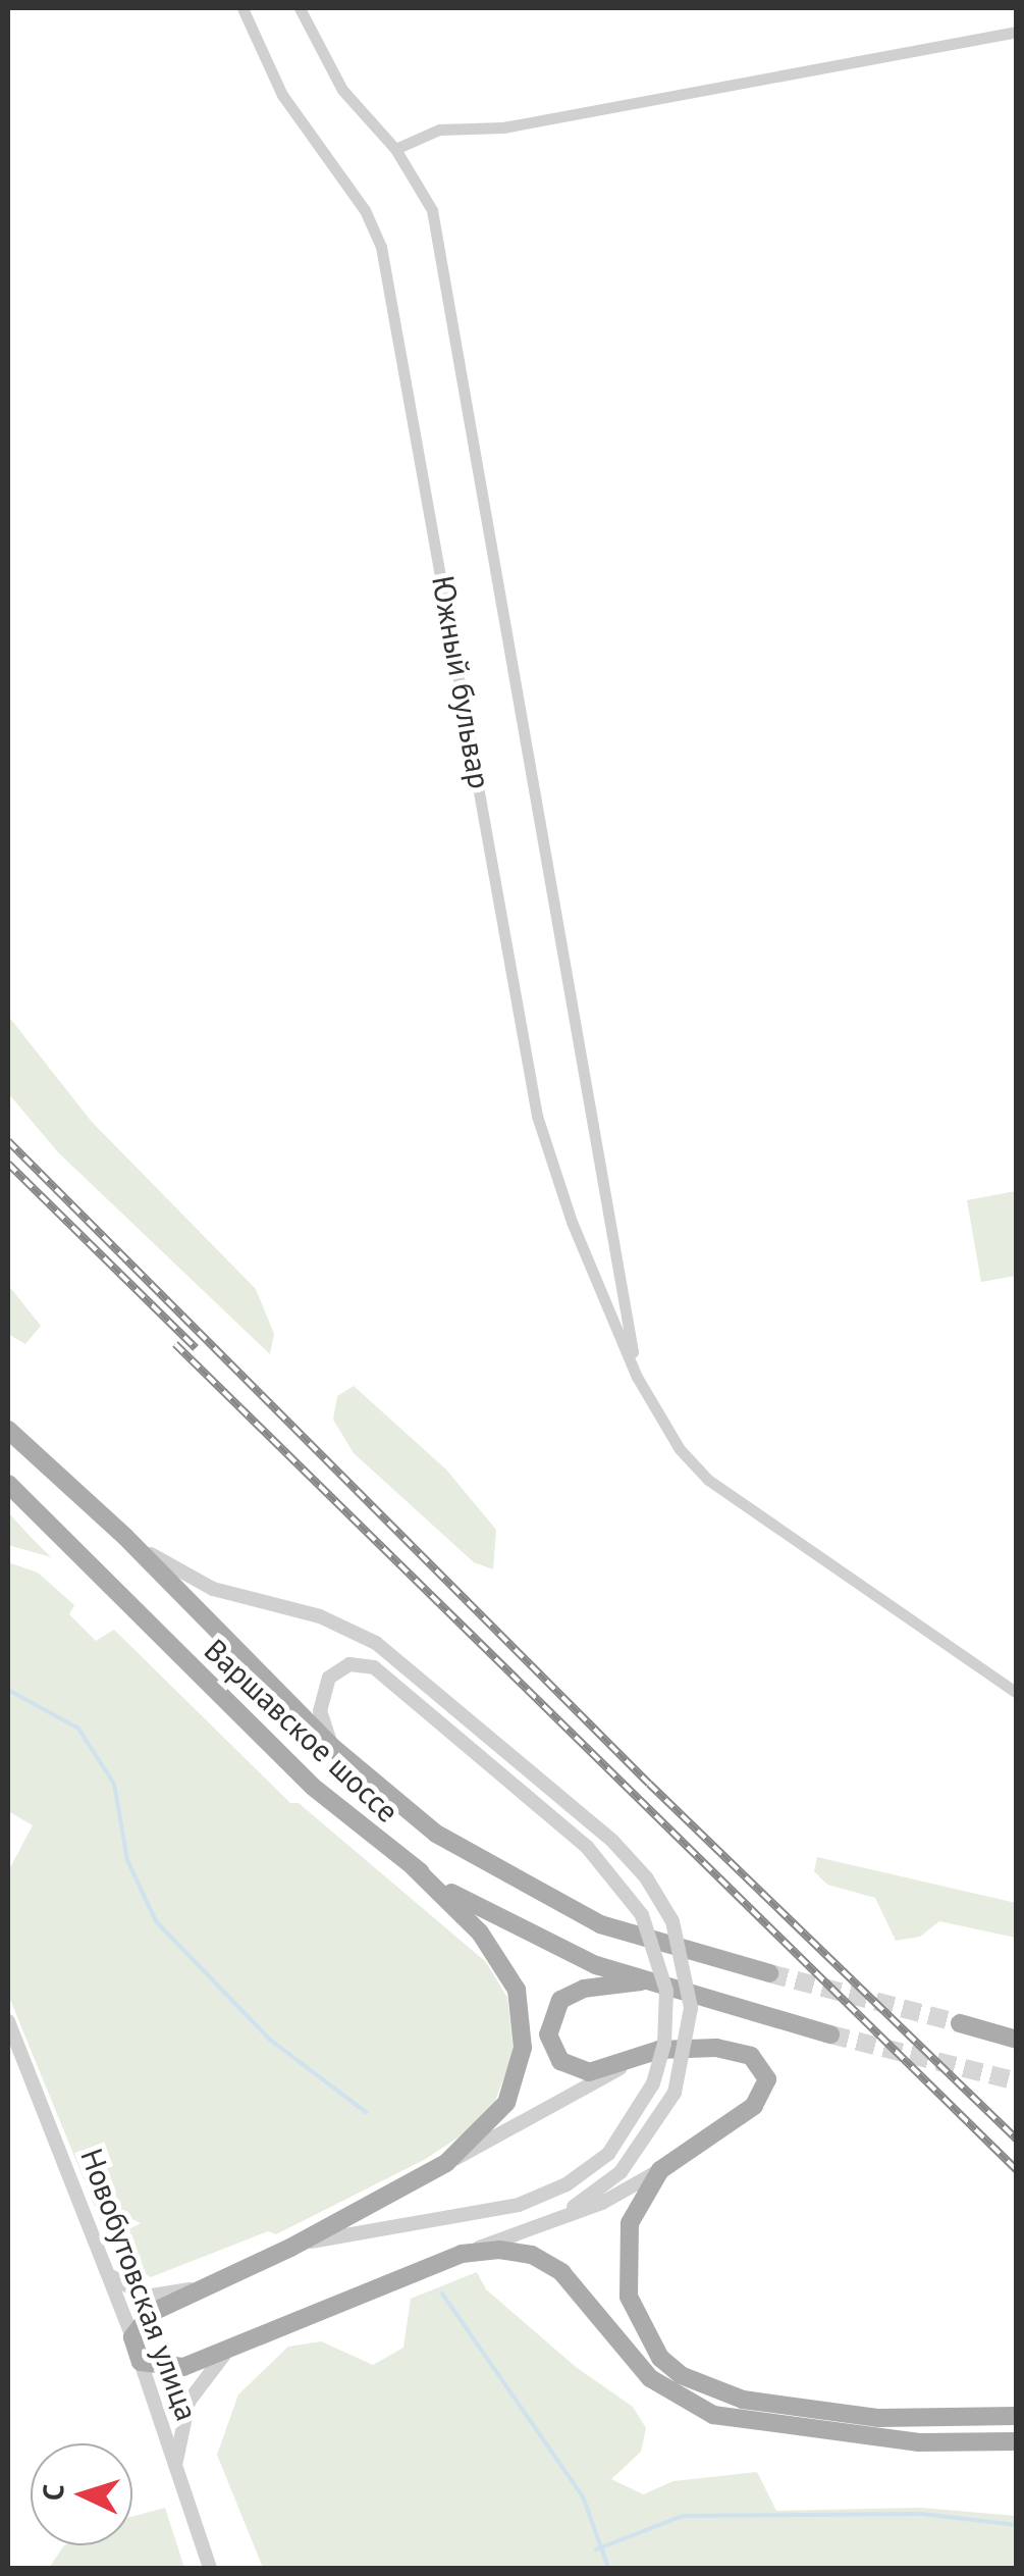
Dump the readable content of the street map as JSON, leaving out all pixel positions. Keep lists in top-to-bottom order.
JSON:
{
  "streets": {
    "main road": ["Варшавское шоссе", "Новобутовская улица"],
    "street": ["Южный бульвар"]
  },
  "north": "left"
}
